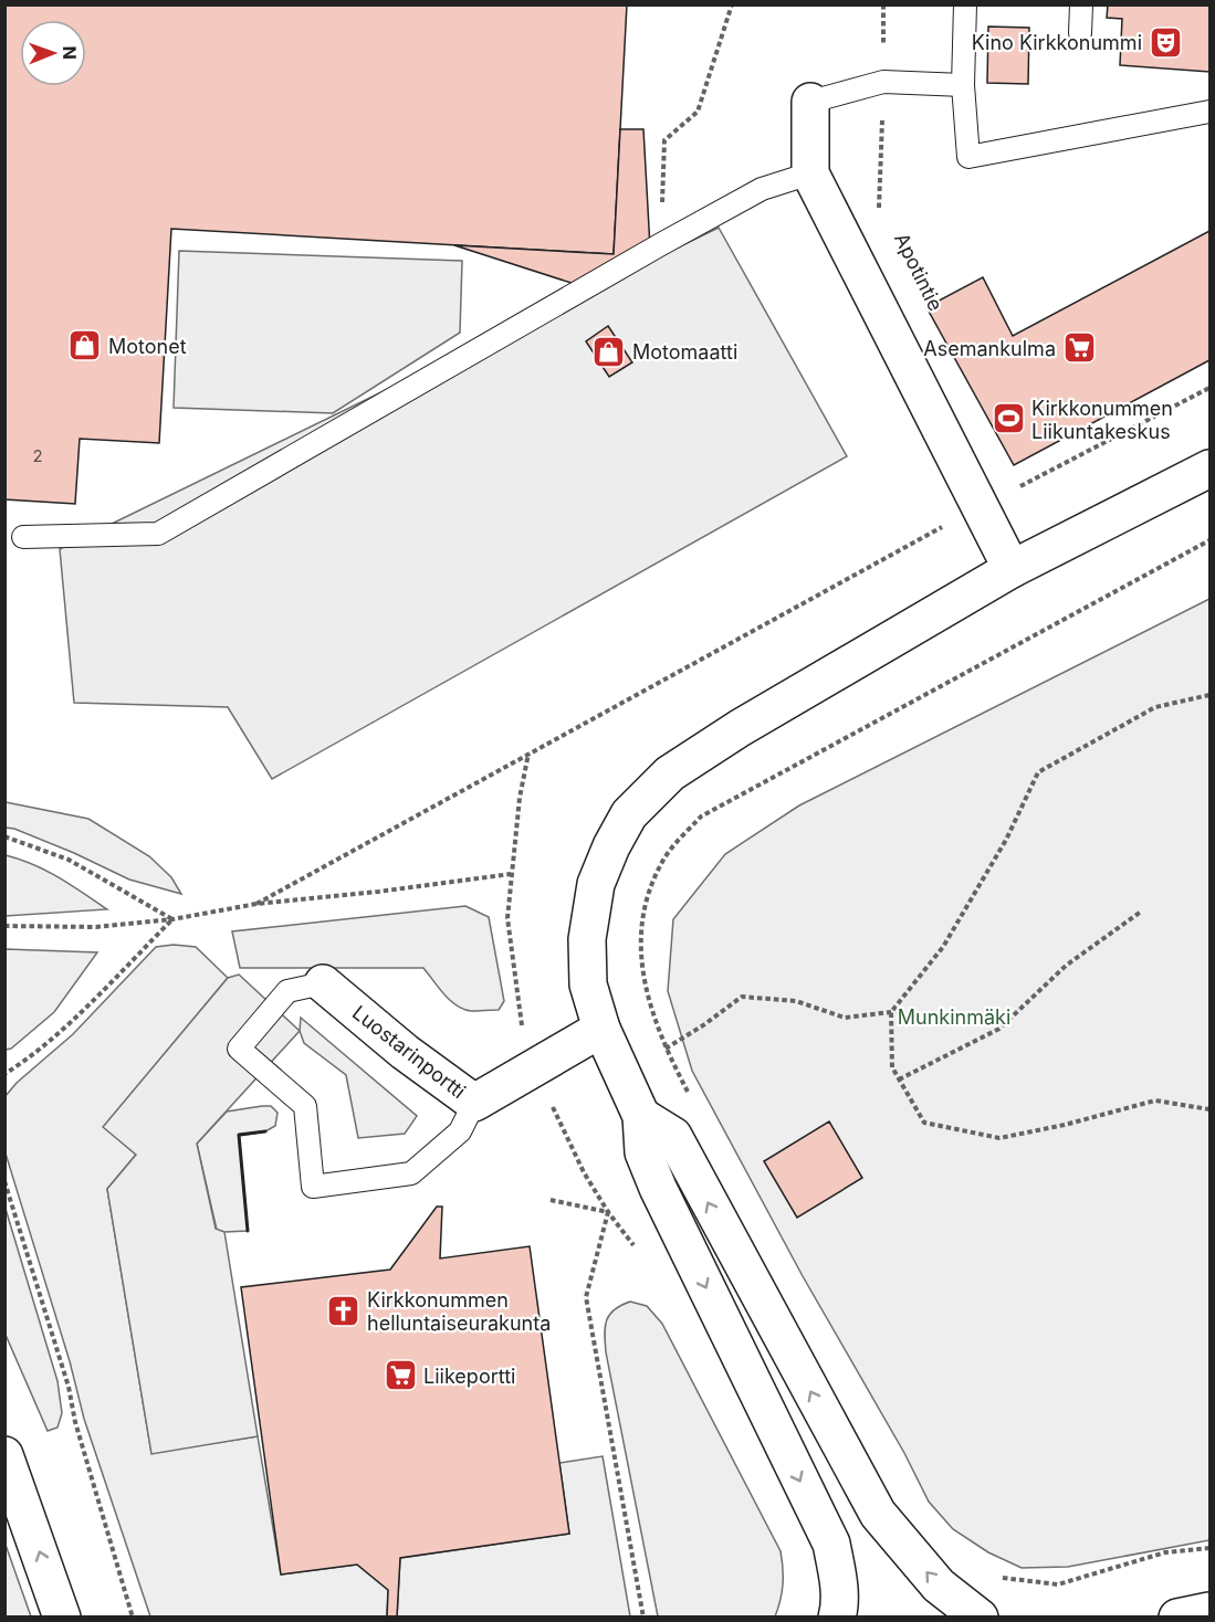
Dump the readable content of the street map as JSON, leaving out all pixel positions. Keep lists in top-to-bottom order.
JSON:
{
  "streets": {
    "main road": ["Luostarinportti"]
  },
  "parks": ["Munkinmäki"],
  "places": {
    "theatre": ["Kino Kirkkonummi"],
    "shop": ["Motonet", "Motomaatti"],
    "supermarket": ["Asemankulma", "Liikeportti"],
    "sports": ["Kirkkonummen Liikuntakeskus"],
    "church": ["Kirkkonummen helluntaiseurakunta"]
  },
  "house_numbers": ["2"],
  "north": "right"
}
